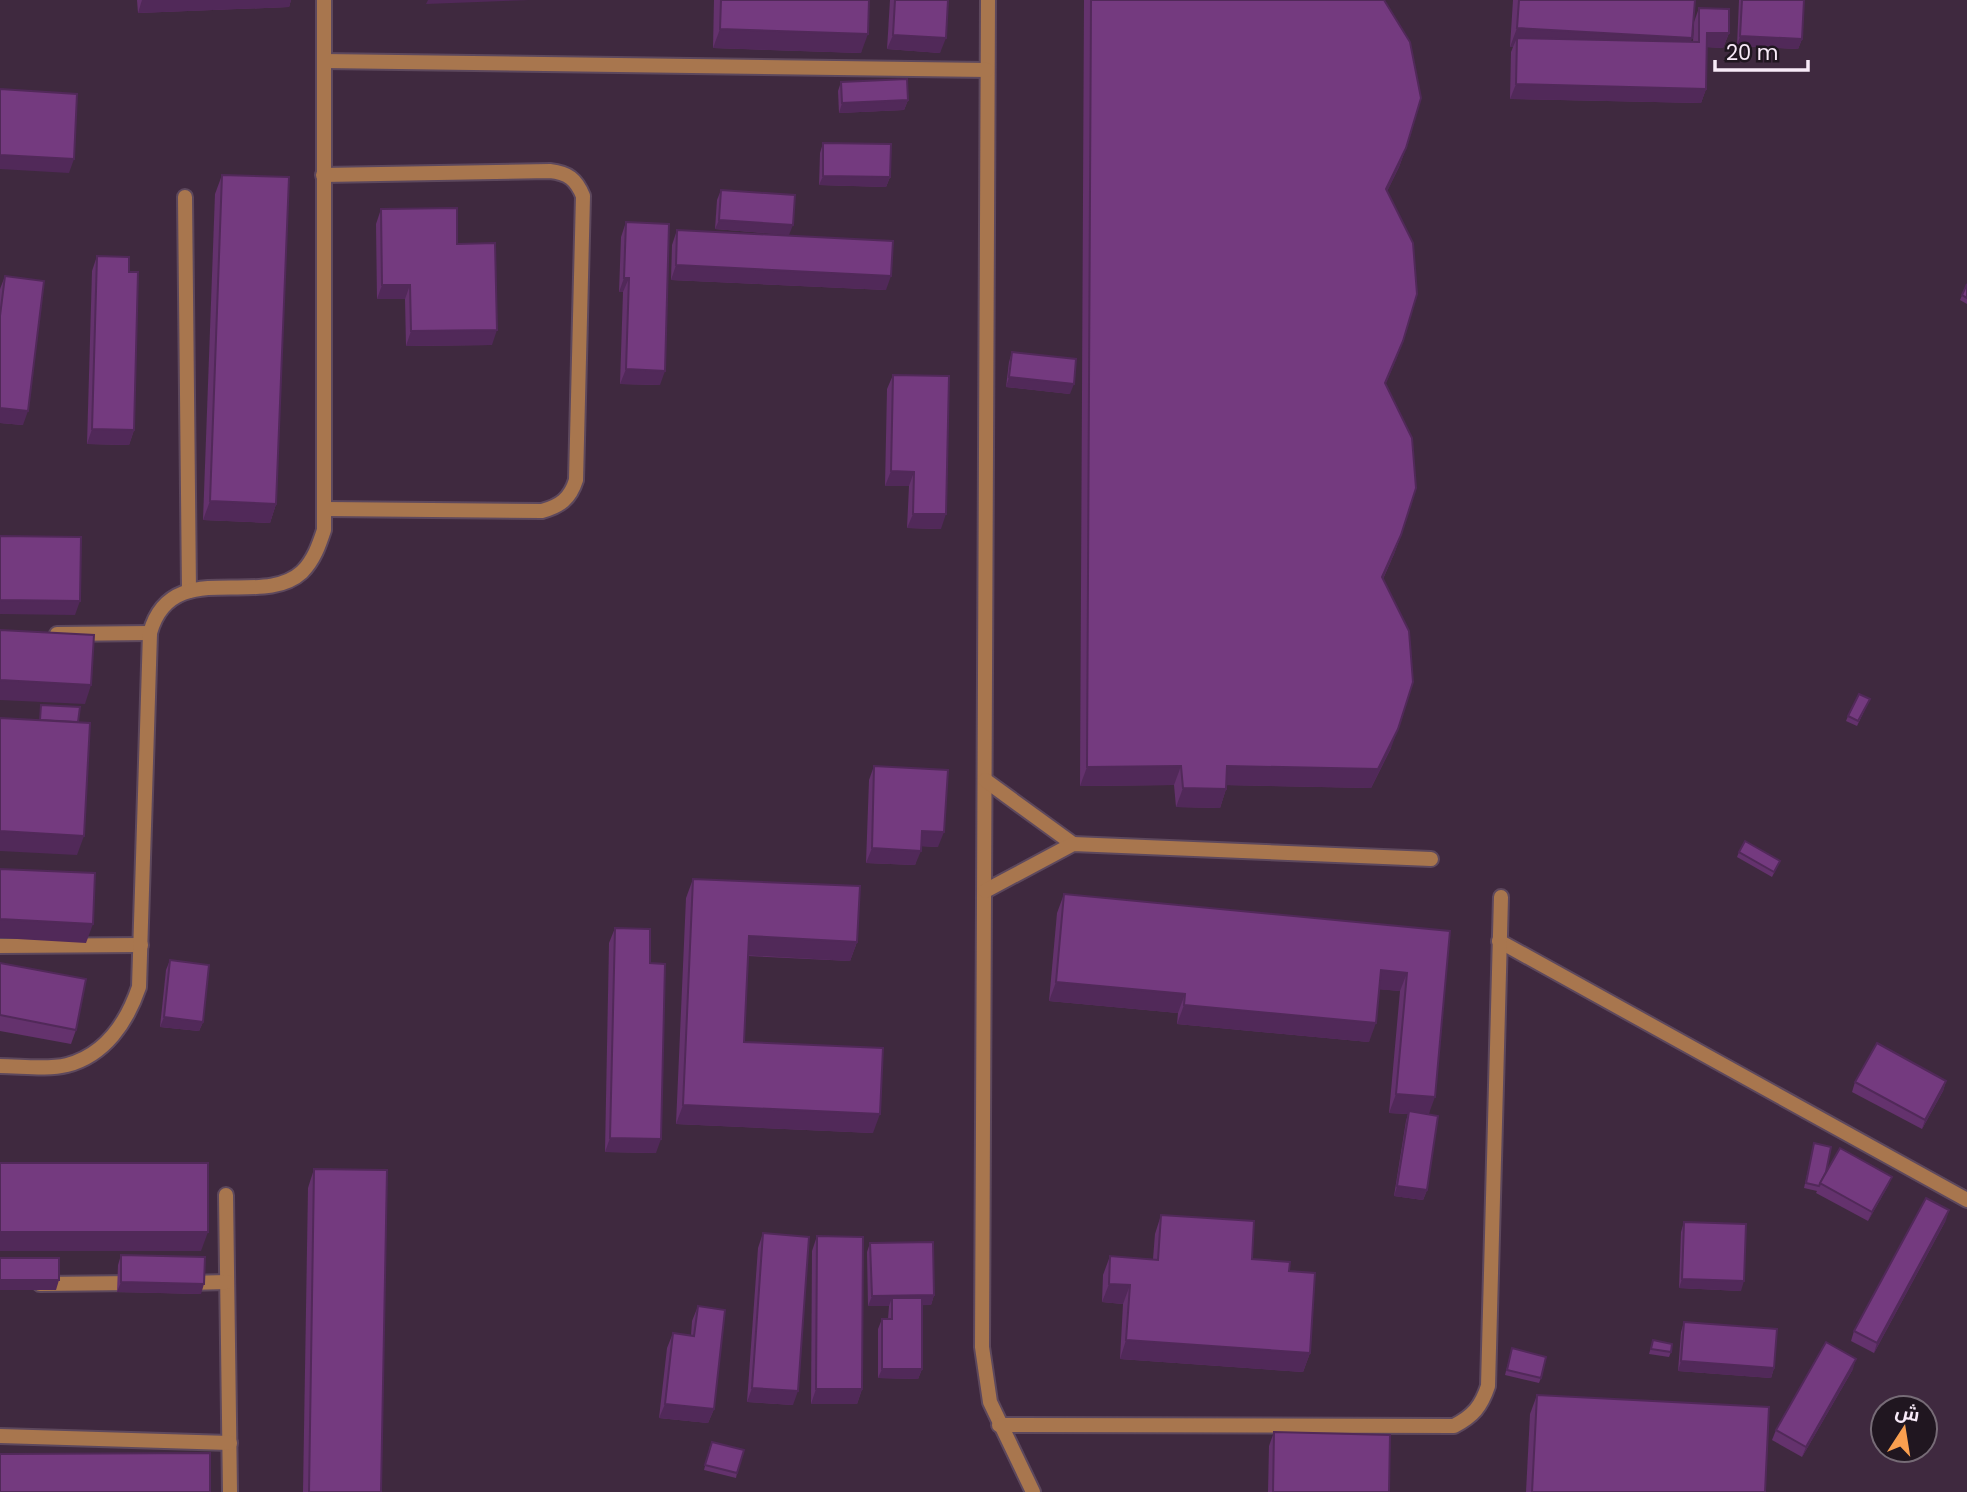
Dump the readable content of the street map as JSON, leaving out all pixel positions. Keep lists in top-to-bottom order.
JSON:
{
  "scale_bar": "20 m",
  "north": "top"
}
